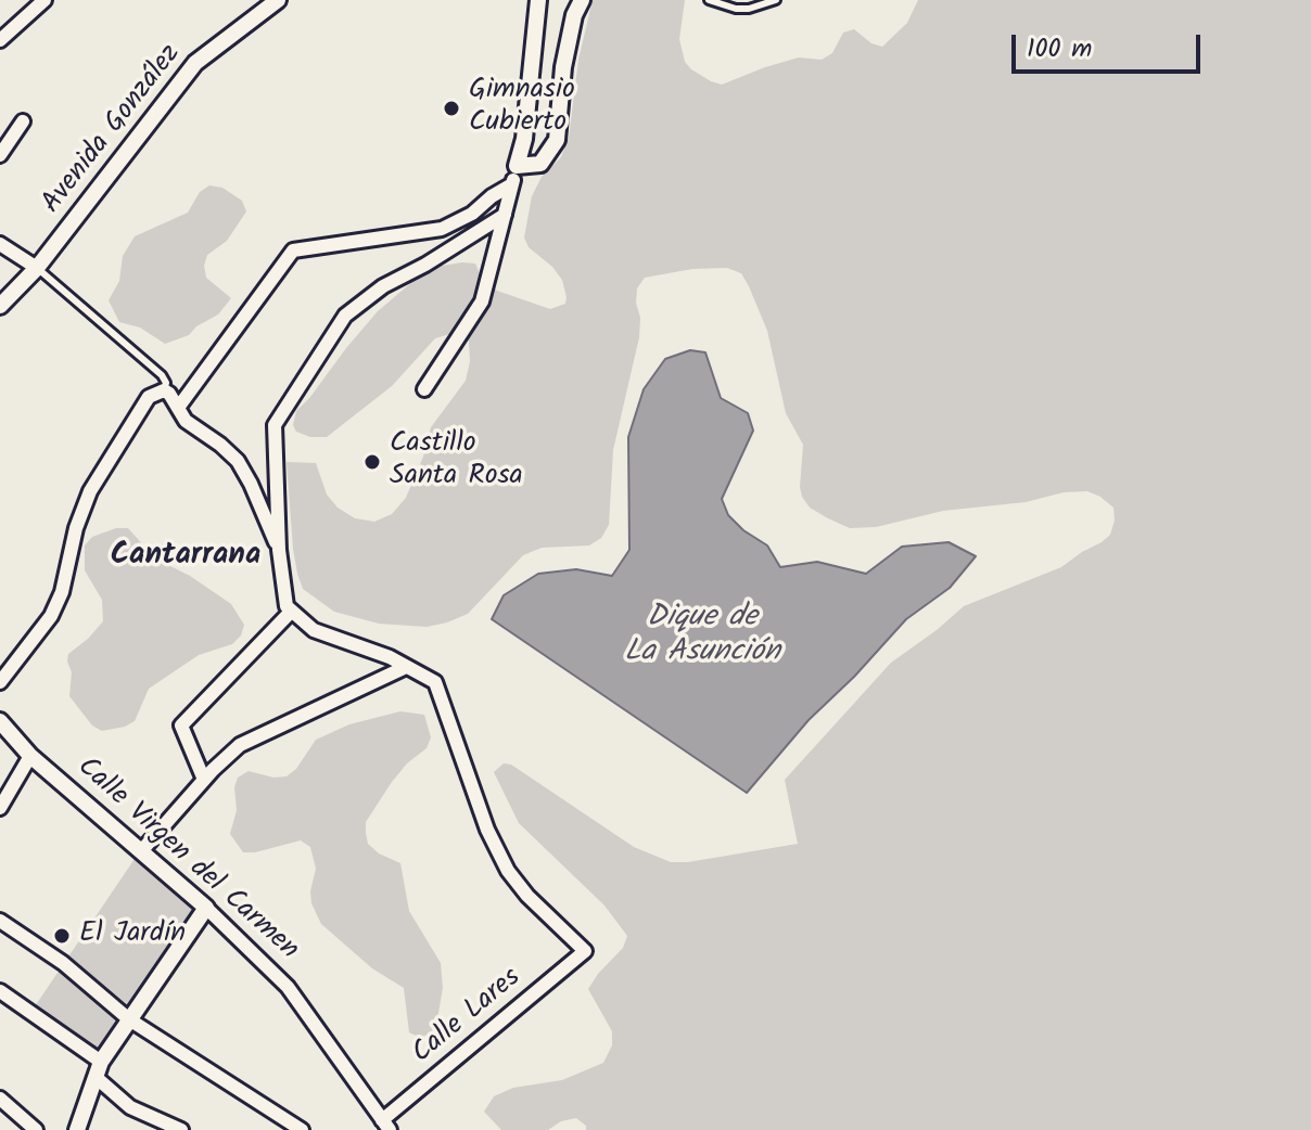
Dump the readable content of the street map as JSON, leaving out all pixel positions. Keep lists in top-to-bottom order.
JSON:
{
  "streets": {
    "street": ["Avenida González", "Calle Virgen del Carmen", "Calle Lares"]
  },
  "crossings": [
    ["Calle Virgen del Carmen", "Calle Lares"]
  ],
  "districts": ["Cantarrana"],
  "water": ["Dique de La Asunción"],
  "places": ["Gimnasio Cubierto", "Castillo Santa Rosa", "El Jardín"],
  "scale_bar": "100 m"
}
